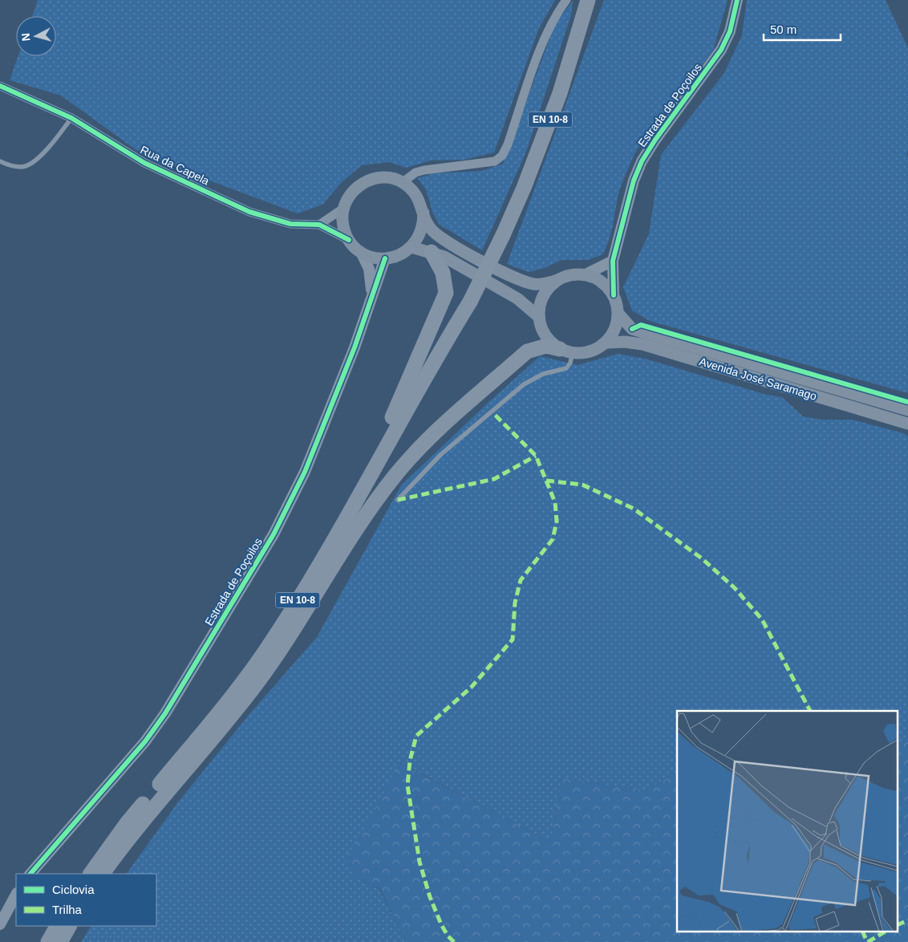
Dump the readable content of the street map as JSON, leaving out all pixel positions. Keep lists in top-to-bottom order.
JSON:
{
  "streets": {
    "highway": ["EN 10-8"],
    "main road": ["Estrada de Poçoilos", "Avenida José Saramago"],
    "street": ["Rua da Capela"]
  },
  "crossings": [
    ["Estrada de Poçoilos", "Rua da Capela"],
    ["Estrada de Poçoilos", "Avenida José Saramago"]
  ],
  "legend": ["Ciclovia", "Trilha"],
  "scale_bar": "50 m",
  "north": "left"
}
